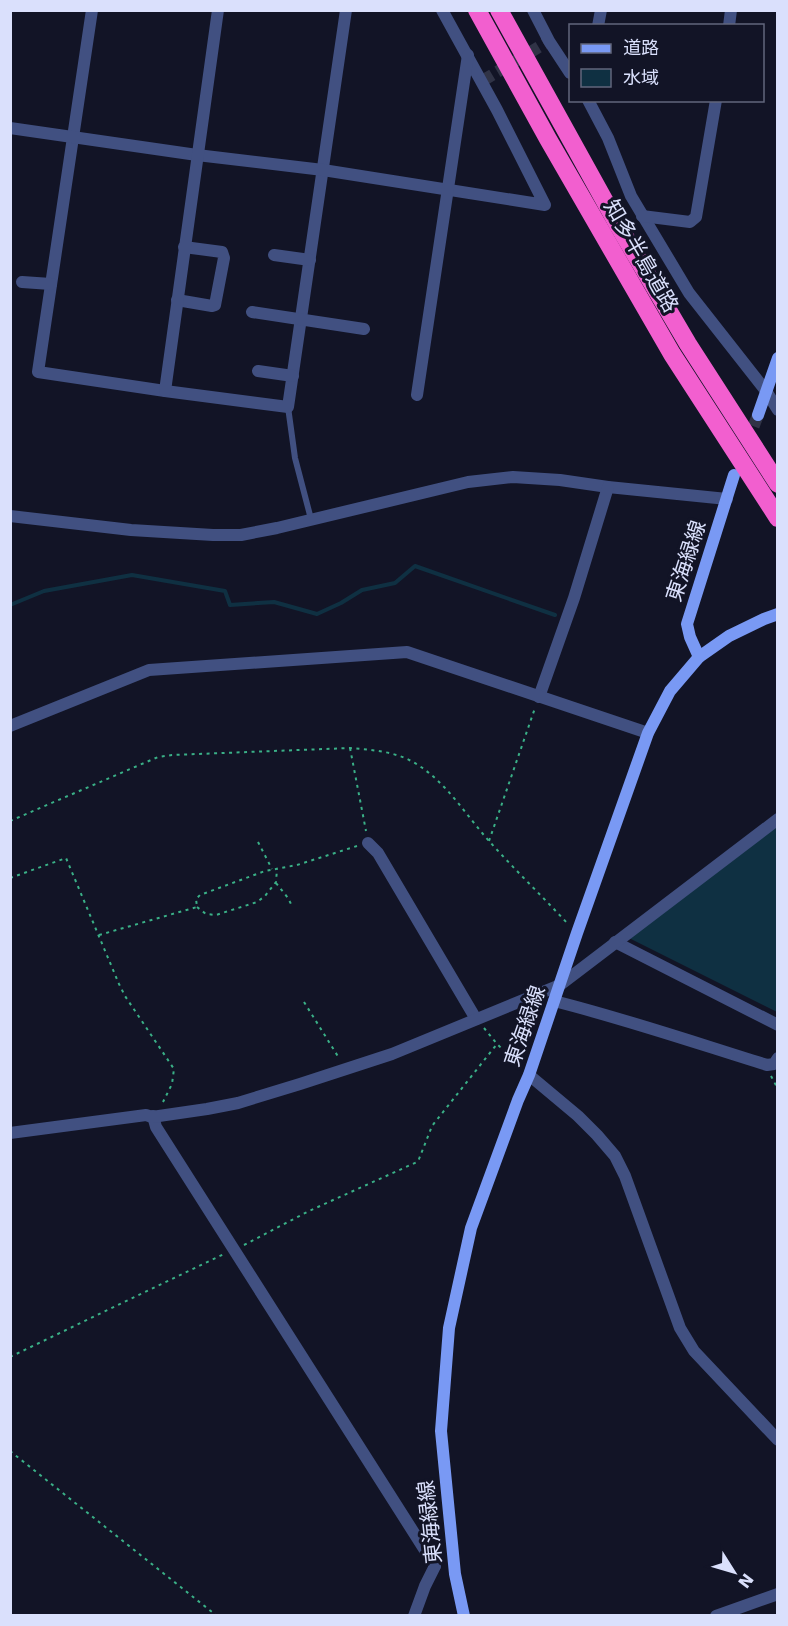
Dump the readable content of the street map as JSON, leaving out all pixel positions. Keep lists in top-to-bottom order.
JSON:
{
  "streets": {
    "highway": ["知多半島道路"],
    "main road": ["東海緑線"]
  },
  "legend": ["道路", "水域"],
  "north": "bottom right"
}
